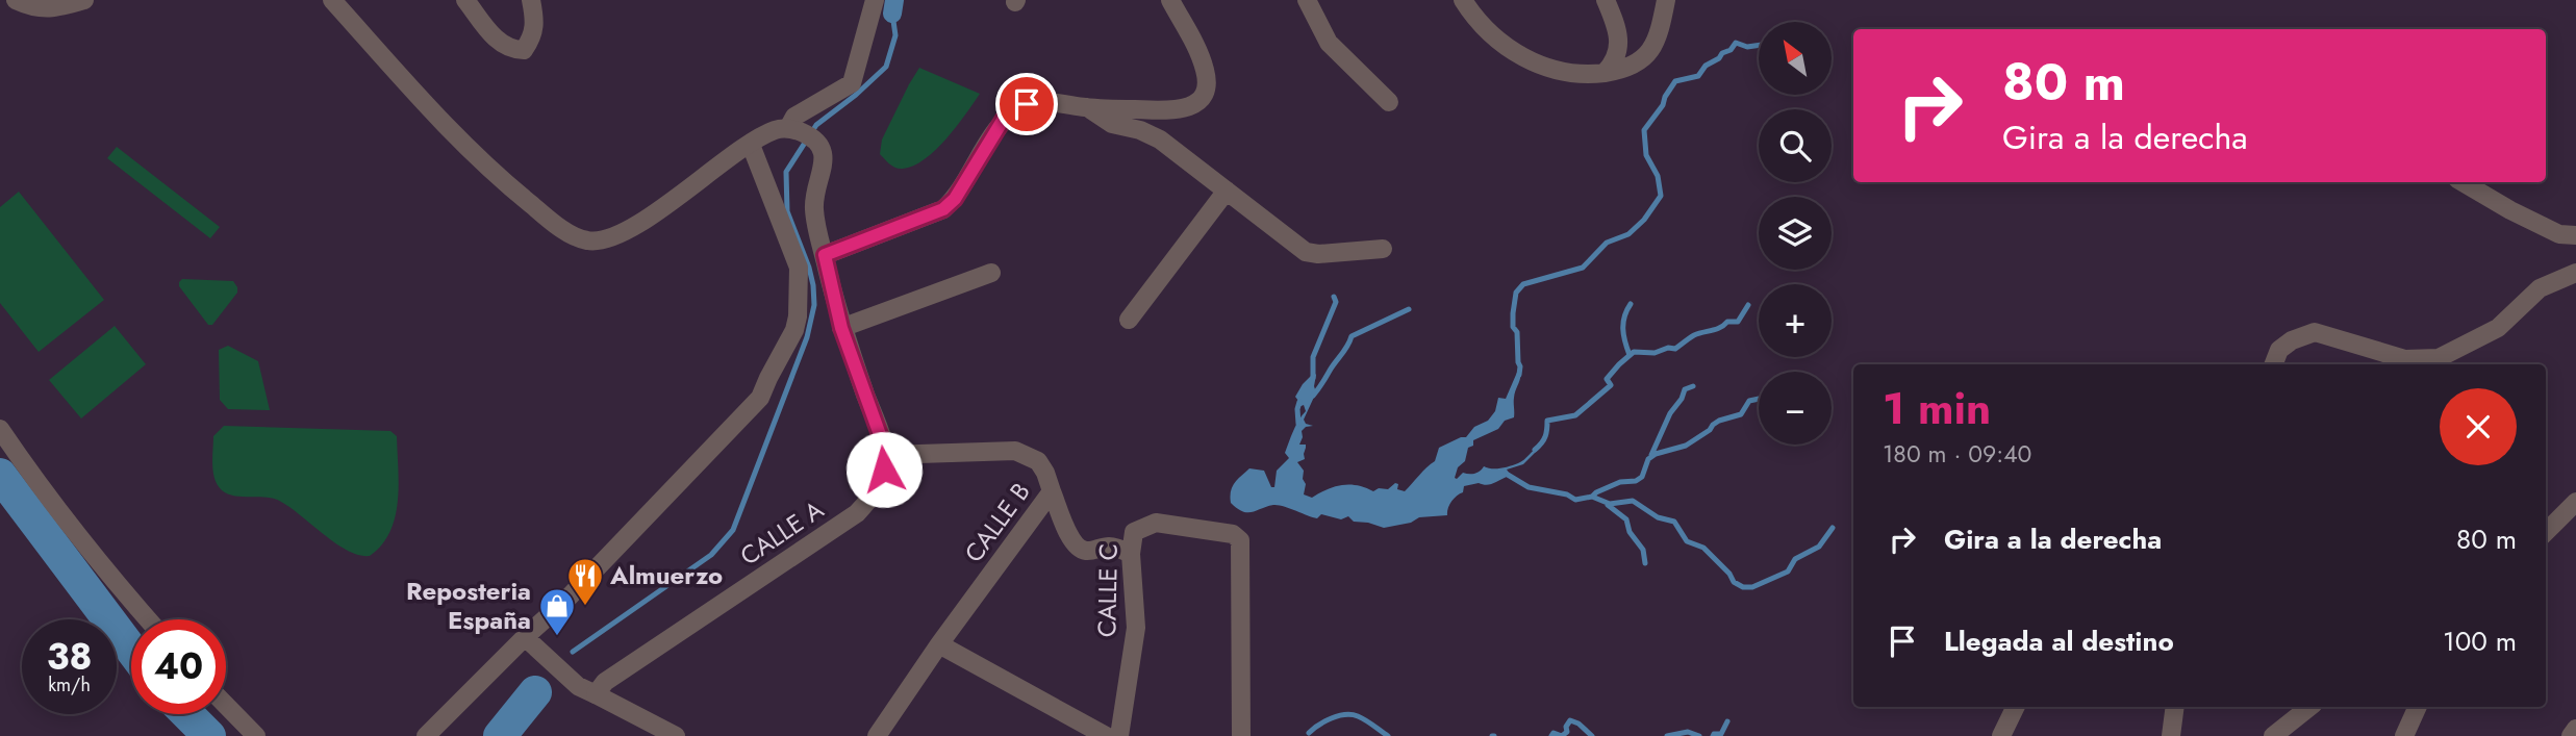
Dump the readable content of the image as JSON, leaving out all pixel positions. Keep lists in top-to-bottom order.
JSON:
{
  "streets": {
    "street": ["CALLE B", "CALLE A", "CALLE C"]
  },
  "crossings": [
    ["CALLE B", "CALLE A"]
  ],
  "places": {
    "restaurant": ["Almuerzo"],
    "shop": ["Reposteria España"]
  },
  "north": "top left",
  "page": {
    "map_buttons": ["+", "−"],
    "turn": ["80 m", "Gira a la derecha"],
    "heading": ["1 min", "180 m · 09:40"],
    "list": [
      {
        "name": "Gira a la derecha",
        "value": "80 m"
      },
      {
        "name": "Llegada al destino",
        "value": "100 m"
      }
    ],
    "speed": "38 km/h",
    "limit": "40"
  }
}
